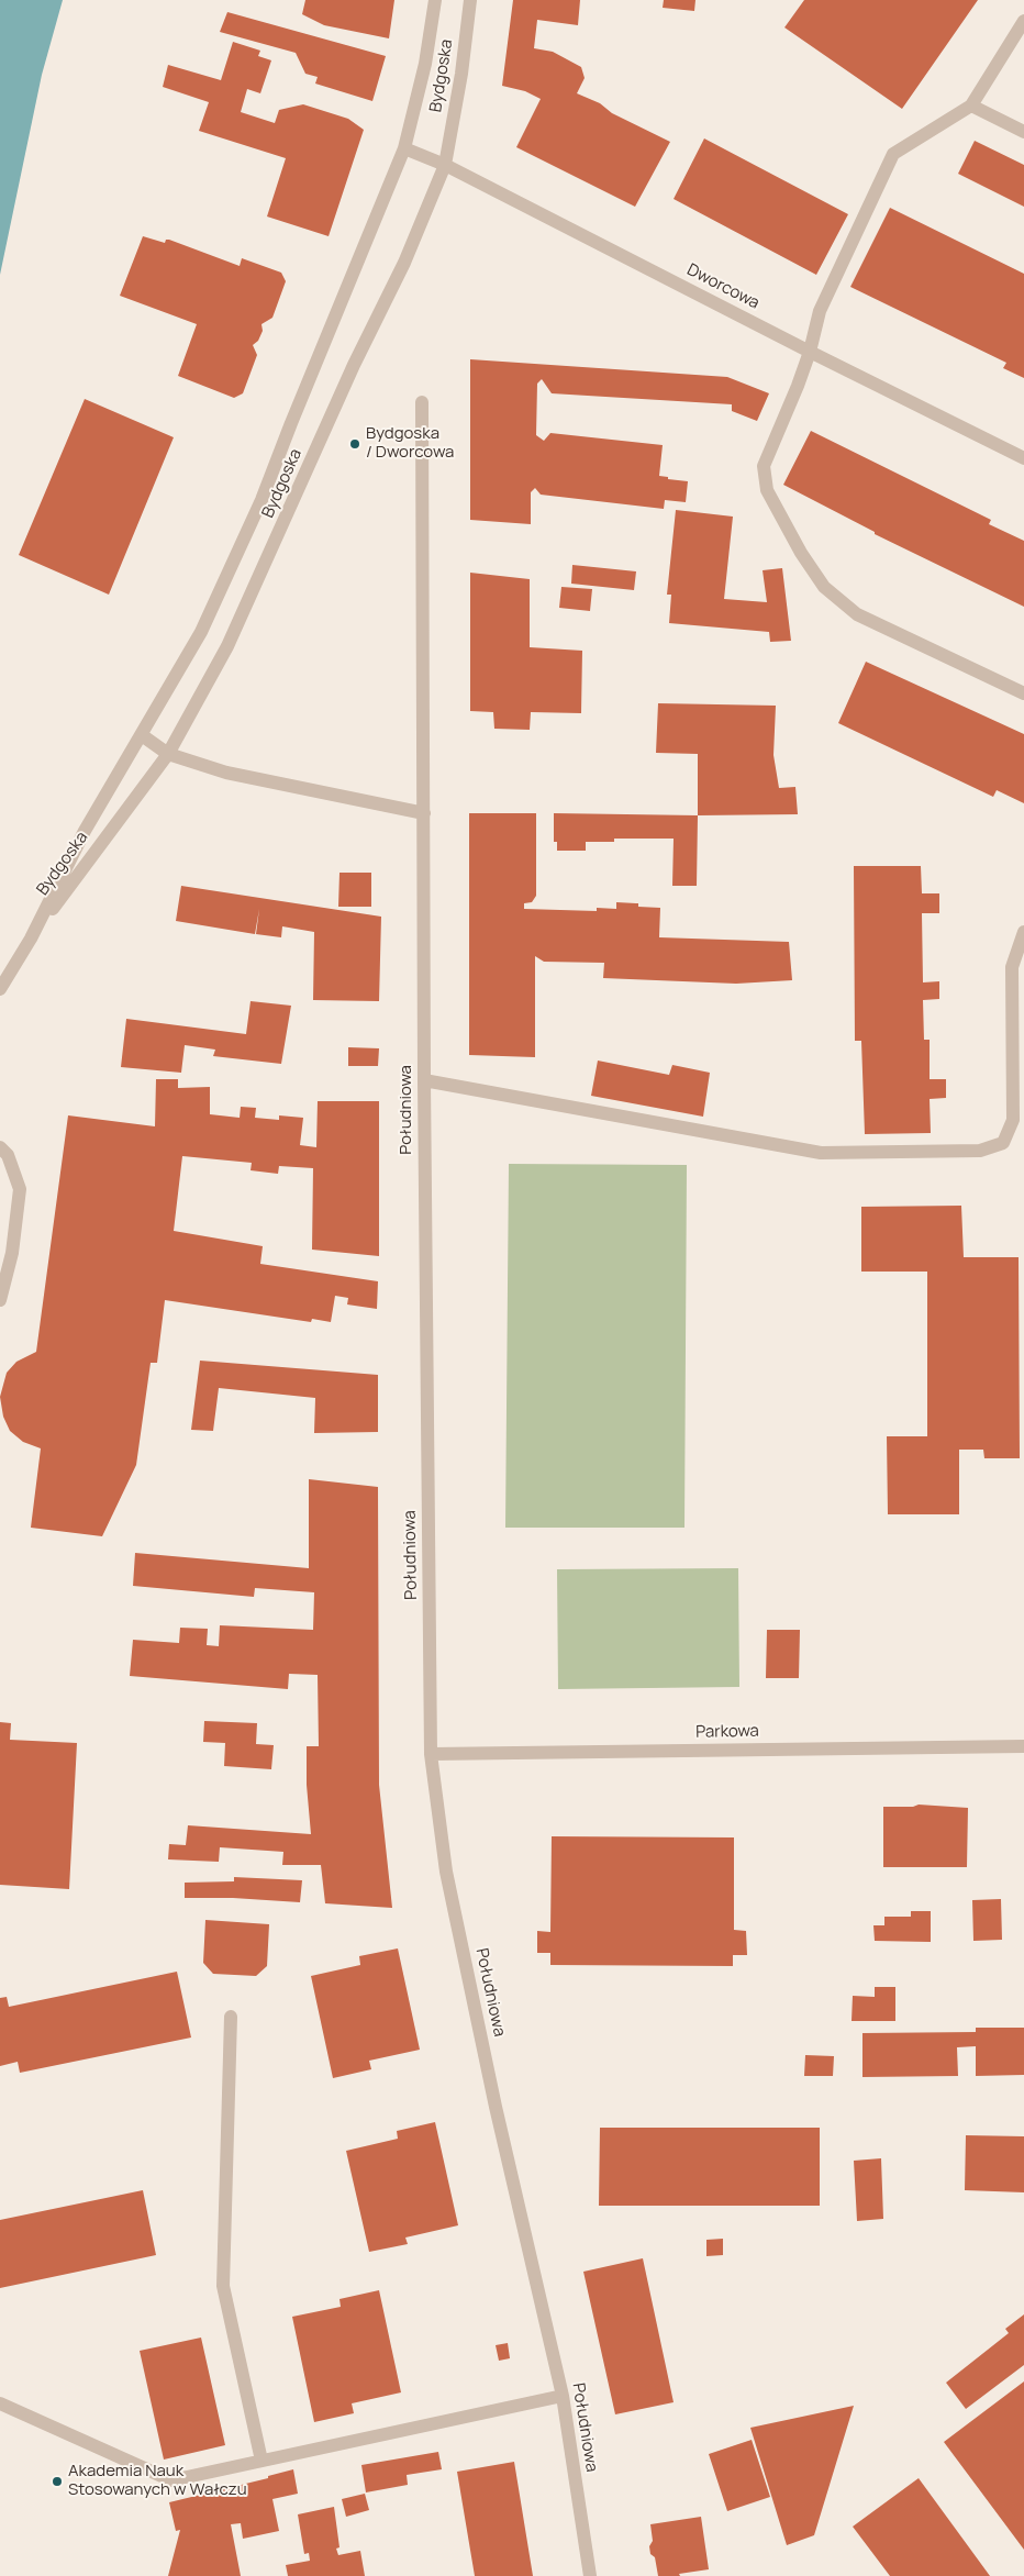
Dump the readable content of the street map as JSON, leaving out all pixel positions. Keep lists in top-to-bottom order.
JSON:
{
  "streets": {
    "street": [
      "Bydgoska",
      "Dworcowa",
      "Południowa",
      "Parkowa"
    ]
  },
  "crossings": [
    ["Bydgoska", "Dworcowa"],
    ["Południowa", "Parkowa"]
  ],
  "places": ["Bydgoska / Dworcowa", "Akademia Nauk Stosowanych w Wałczu"]
}
